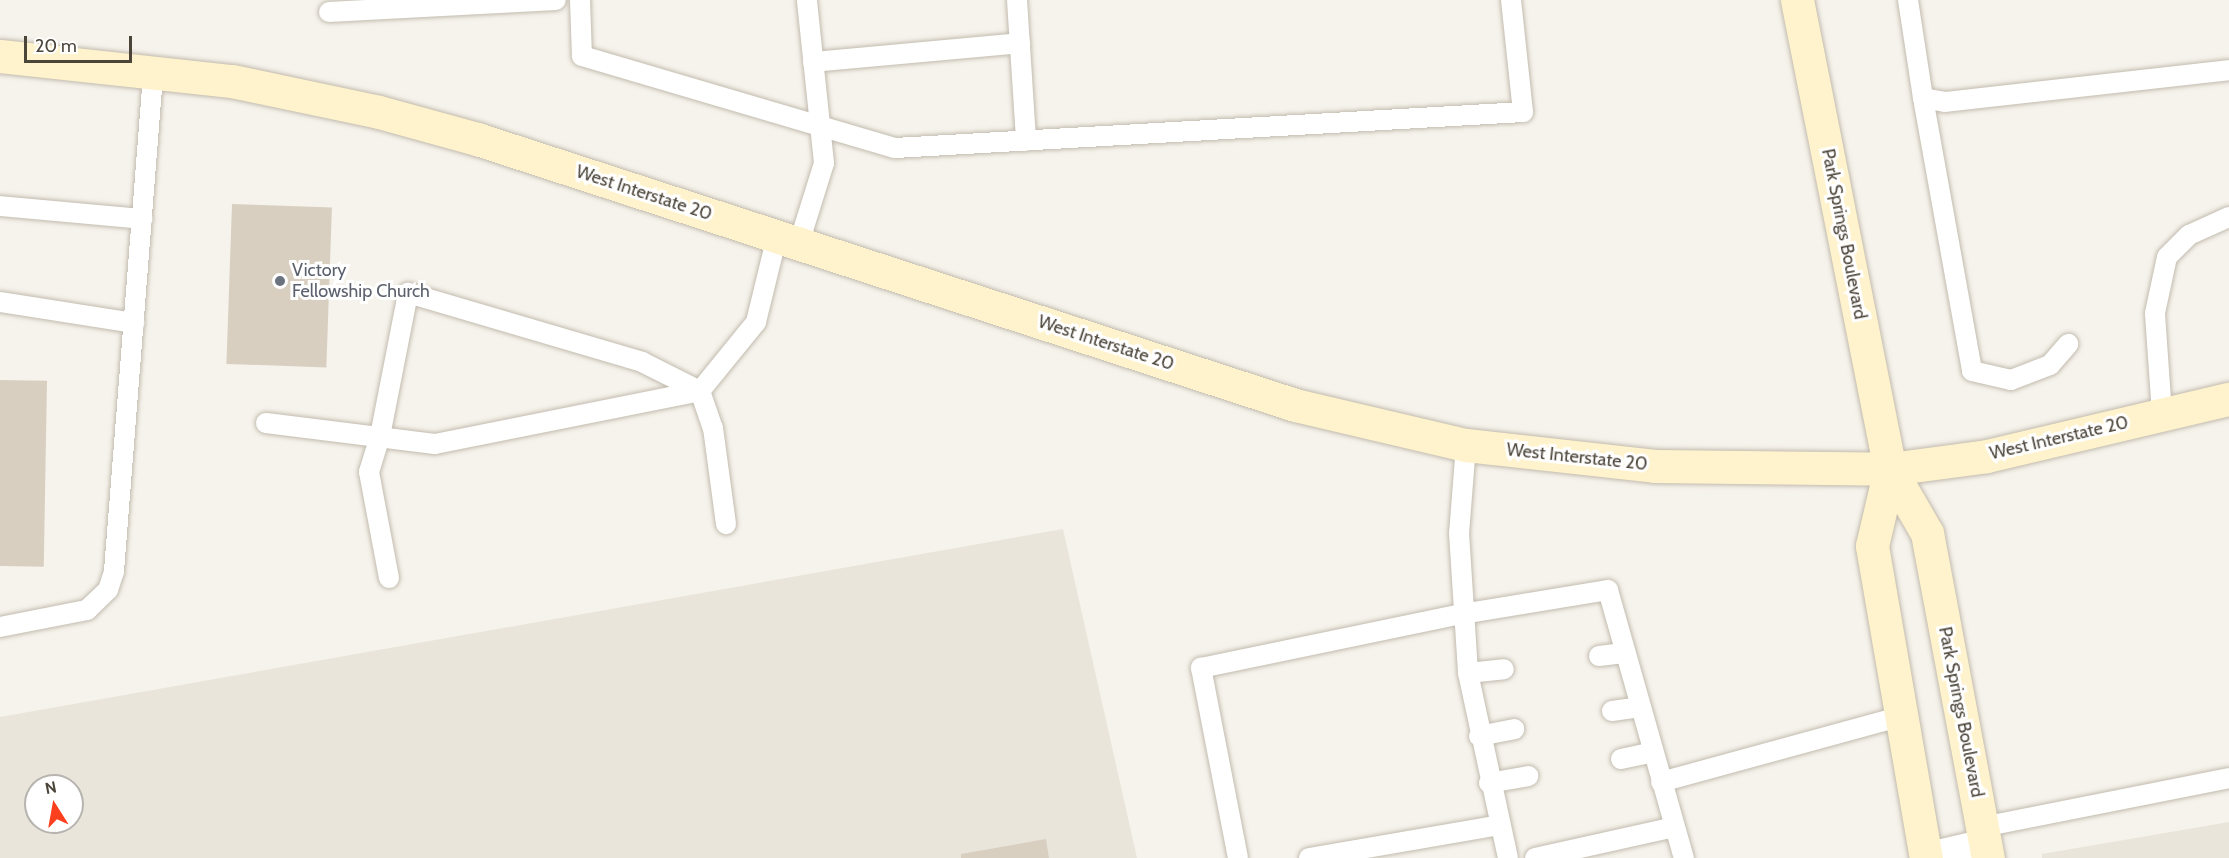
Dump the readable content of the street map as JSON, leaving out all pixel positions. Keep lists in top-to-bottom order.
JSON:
{
  "streets": {
    "main road": ["West Interstate 20", "Park Springs Boulevard"]
  },
  "crossings": [
    ["West Interstate 20", "Park Springs Boulevard"]
  ],
  "places": ["Victory Fellowship Church"],
  "scale_bar": "20 m",
  "north": "top"
}
